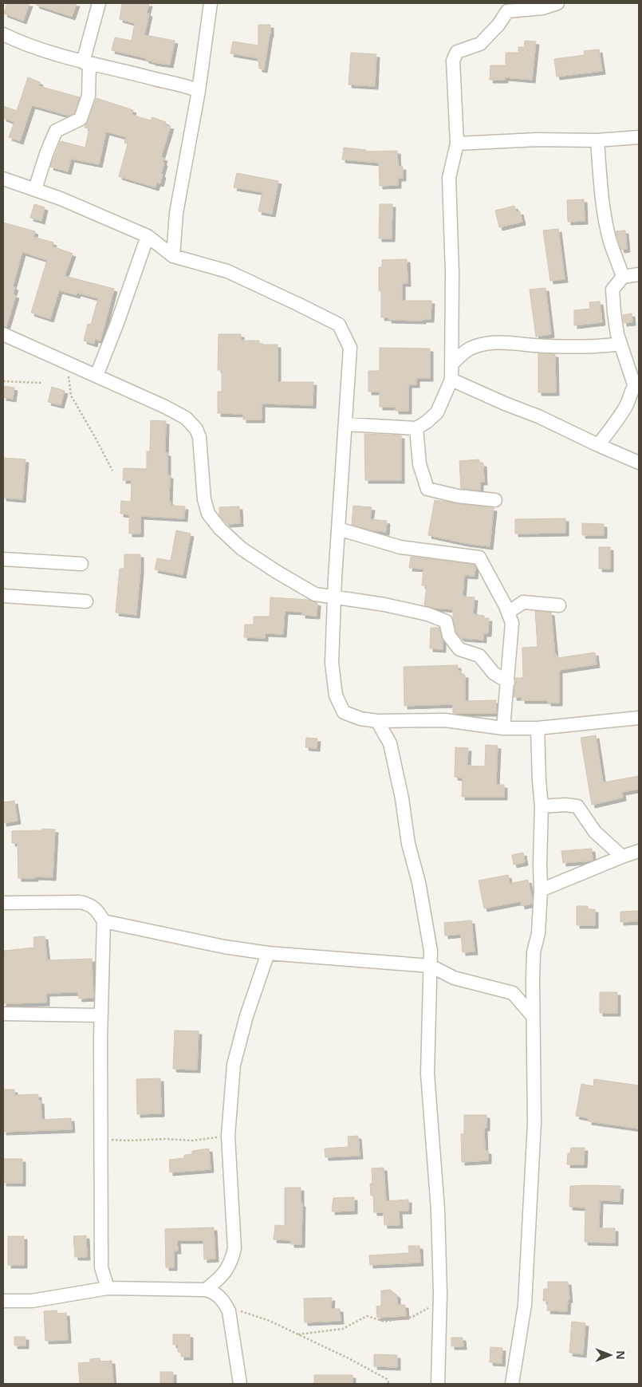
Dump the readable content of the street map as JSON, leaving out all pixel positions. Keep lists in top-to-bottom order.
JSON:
{
  "north": "right"
}
